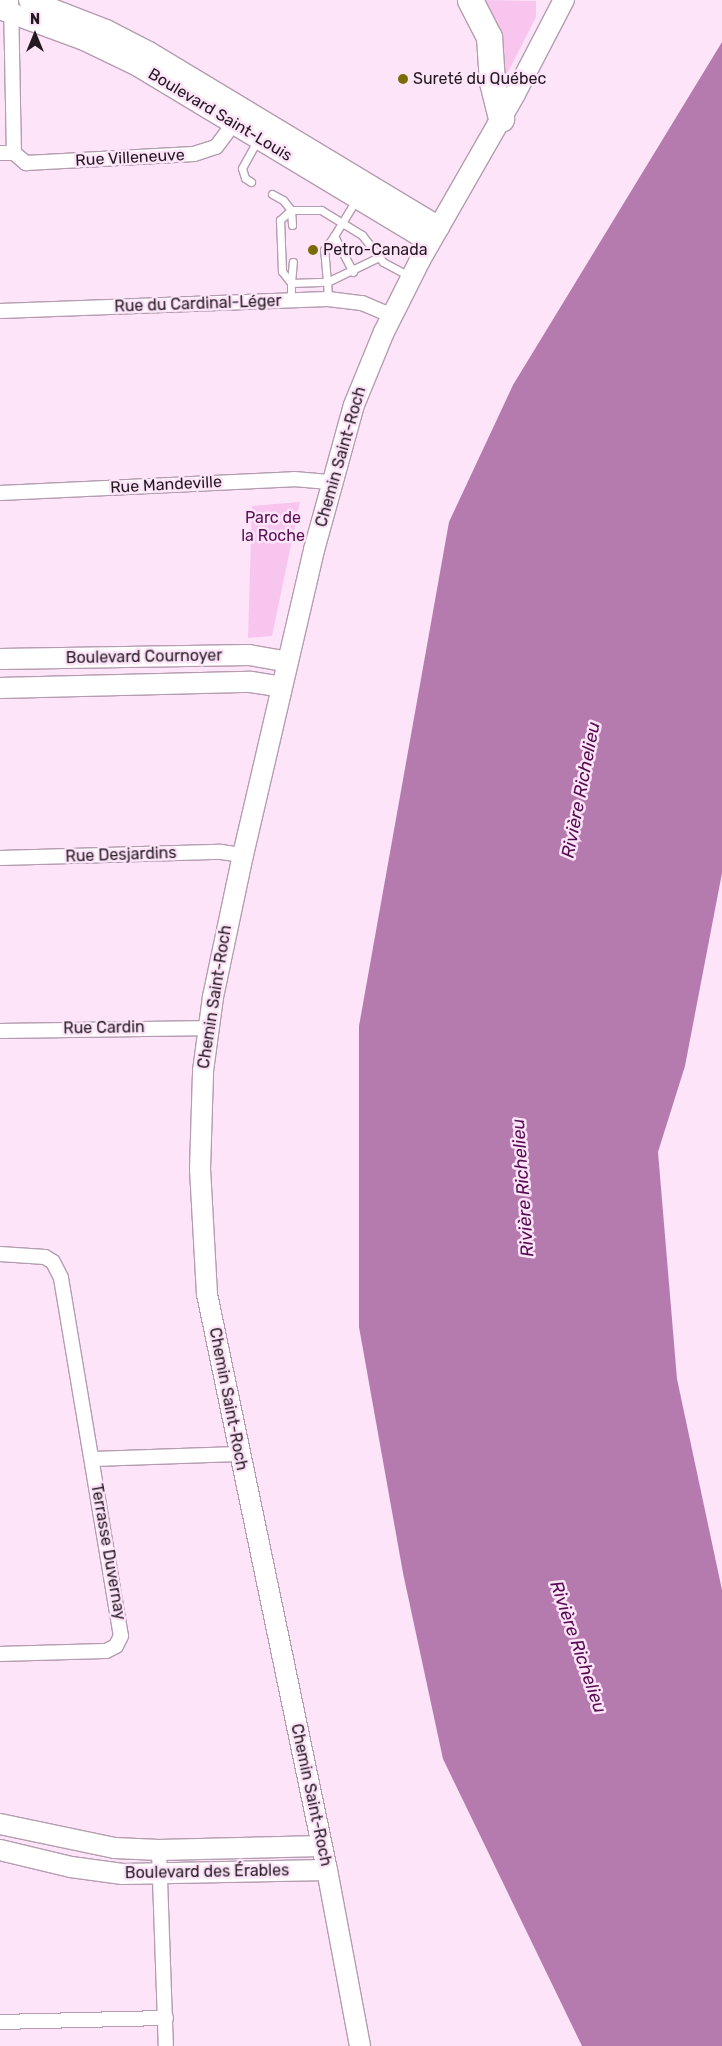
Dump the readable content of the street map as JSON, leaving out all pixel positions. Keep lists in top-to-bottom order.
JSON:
{
  "streets": {
    "street": [
      "Boulevard Saint-Louis",
      "Rue Villeneuve",
      "Rue du Cardinal-Léger",
      "Chemin Saint-Roch",
      "Rue Mandeville",
      "Boulevard Cournoyer",
      "Rue Desjardins",
      "Rue Cardin",
      "Terrasse Duvernay",
      "Boulevard des Érables"
    ]
  },
  "crossings": [
    ["Boulevard Saint-Louis", "Rue Villeneuve"],
    ["Boulevard Saint-Louis", "Chemin Saint-Roch"],
    ["Rue du Cardinal-Léger", "Chemin Saint-Roch"],
    ["Chemin Saint-Roch", "Rue Mandeville"],
    ["Chemin Saint-Roch", "Boulevard Cournoyer"],
    ["Chemin Saint-Roch", "Rue Desjardins"],
    ["Chemin Saint-Roch", "Rue Cardin"],
    ["Chemin Saint-Roch", "Terrasse Duvernay"],
    ["Chemin Saint-Roch", "Boulevard des Érables"]
  ],
  "water": ["Rivière Richelieu"],
  "parks": ["Parc de la Roche"],
  "places": ["Sureté du Québec", "Petro-Canada"],
  "north": "top"
}
